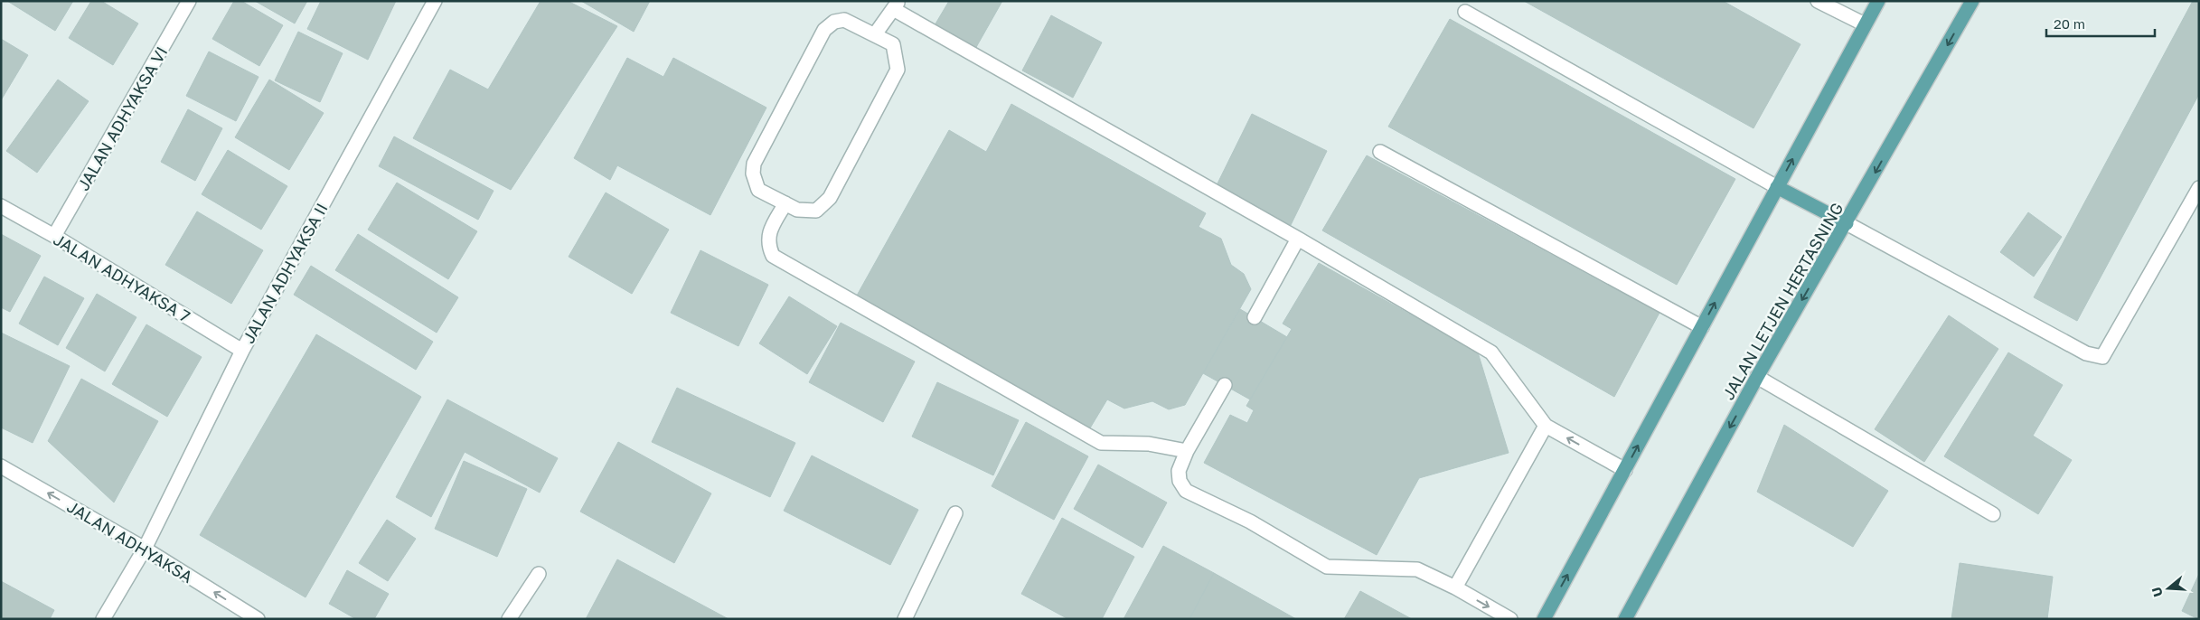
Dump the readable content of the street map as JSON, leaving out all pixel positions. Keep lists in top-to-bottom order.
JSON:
{
  "streets": {
    "main road": ["JALAN LETJEN HERTASNING"],
    "street": [
      "JALAN ADHYAKSA VI",
      "JALAN ADHYAKSA II",
      "JALAN ADHYAKSA 7",
      "JALAN ADHYAKSA"
    ]
  },
  "crossings": [
    ["JALAN ADHYAKSA VI", "JALAN ADHYAKSA 7"],
    ["JALAN ADHYAKSA II", "JALAN ADHYAKSA 7"],
    ["JALAN ADHYAKSA II", "JALAN ADHYAKSA"]
  ],
  "one_way": ["JALAN ADHYAKSA"],
  "scale_bar": "20 m",
  "north": "left"
}
